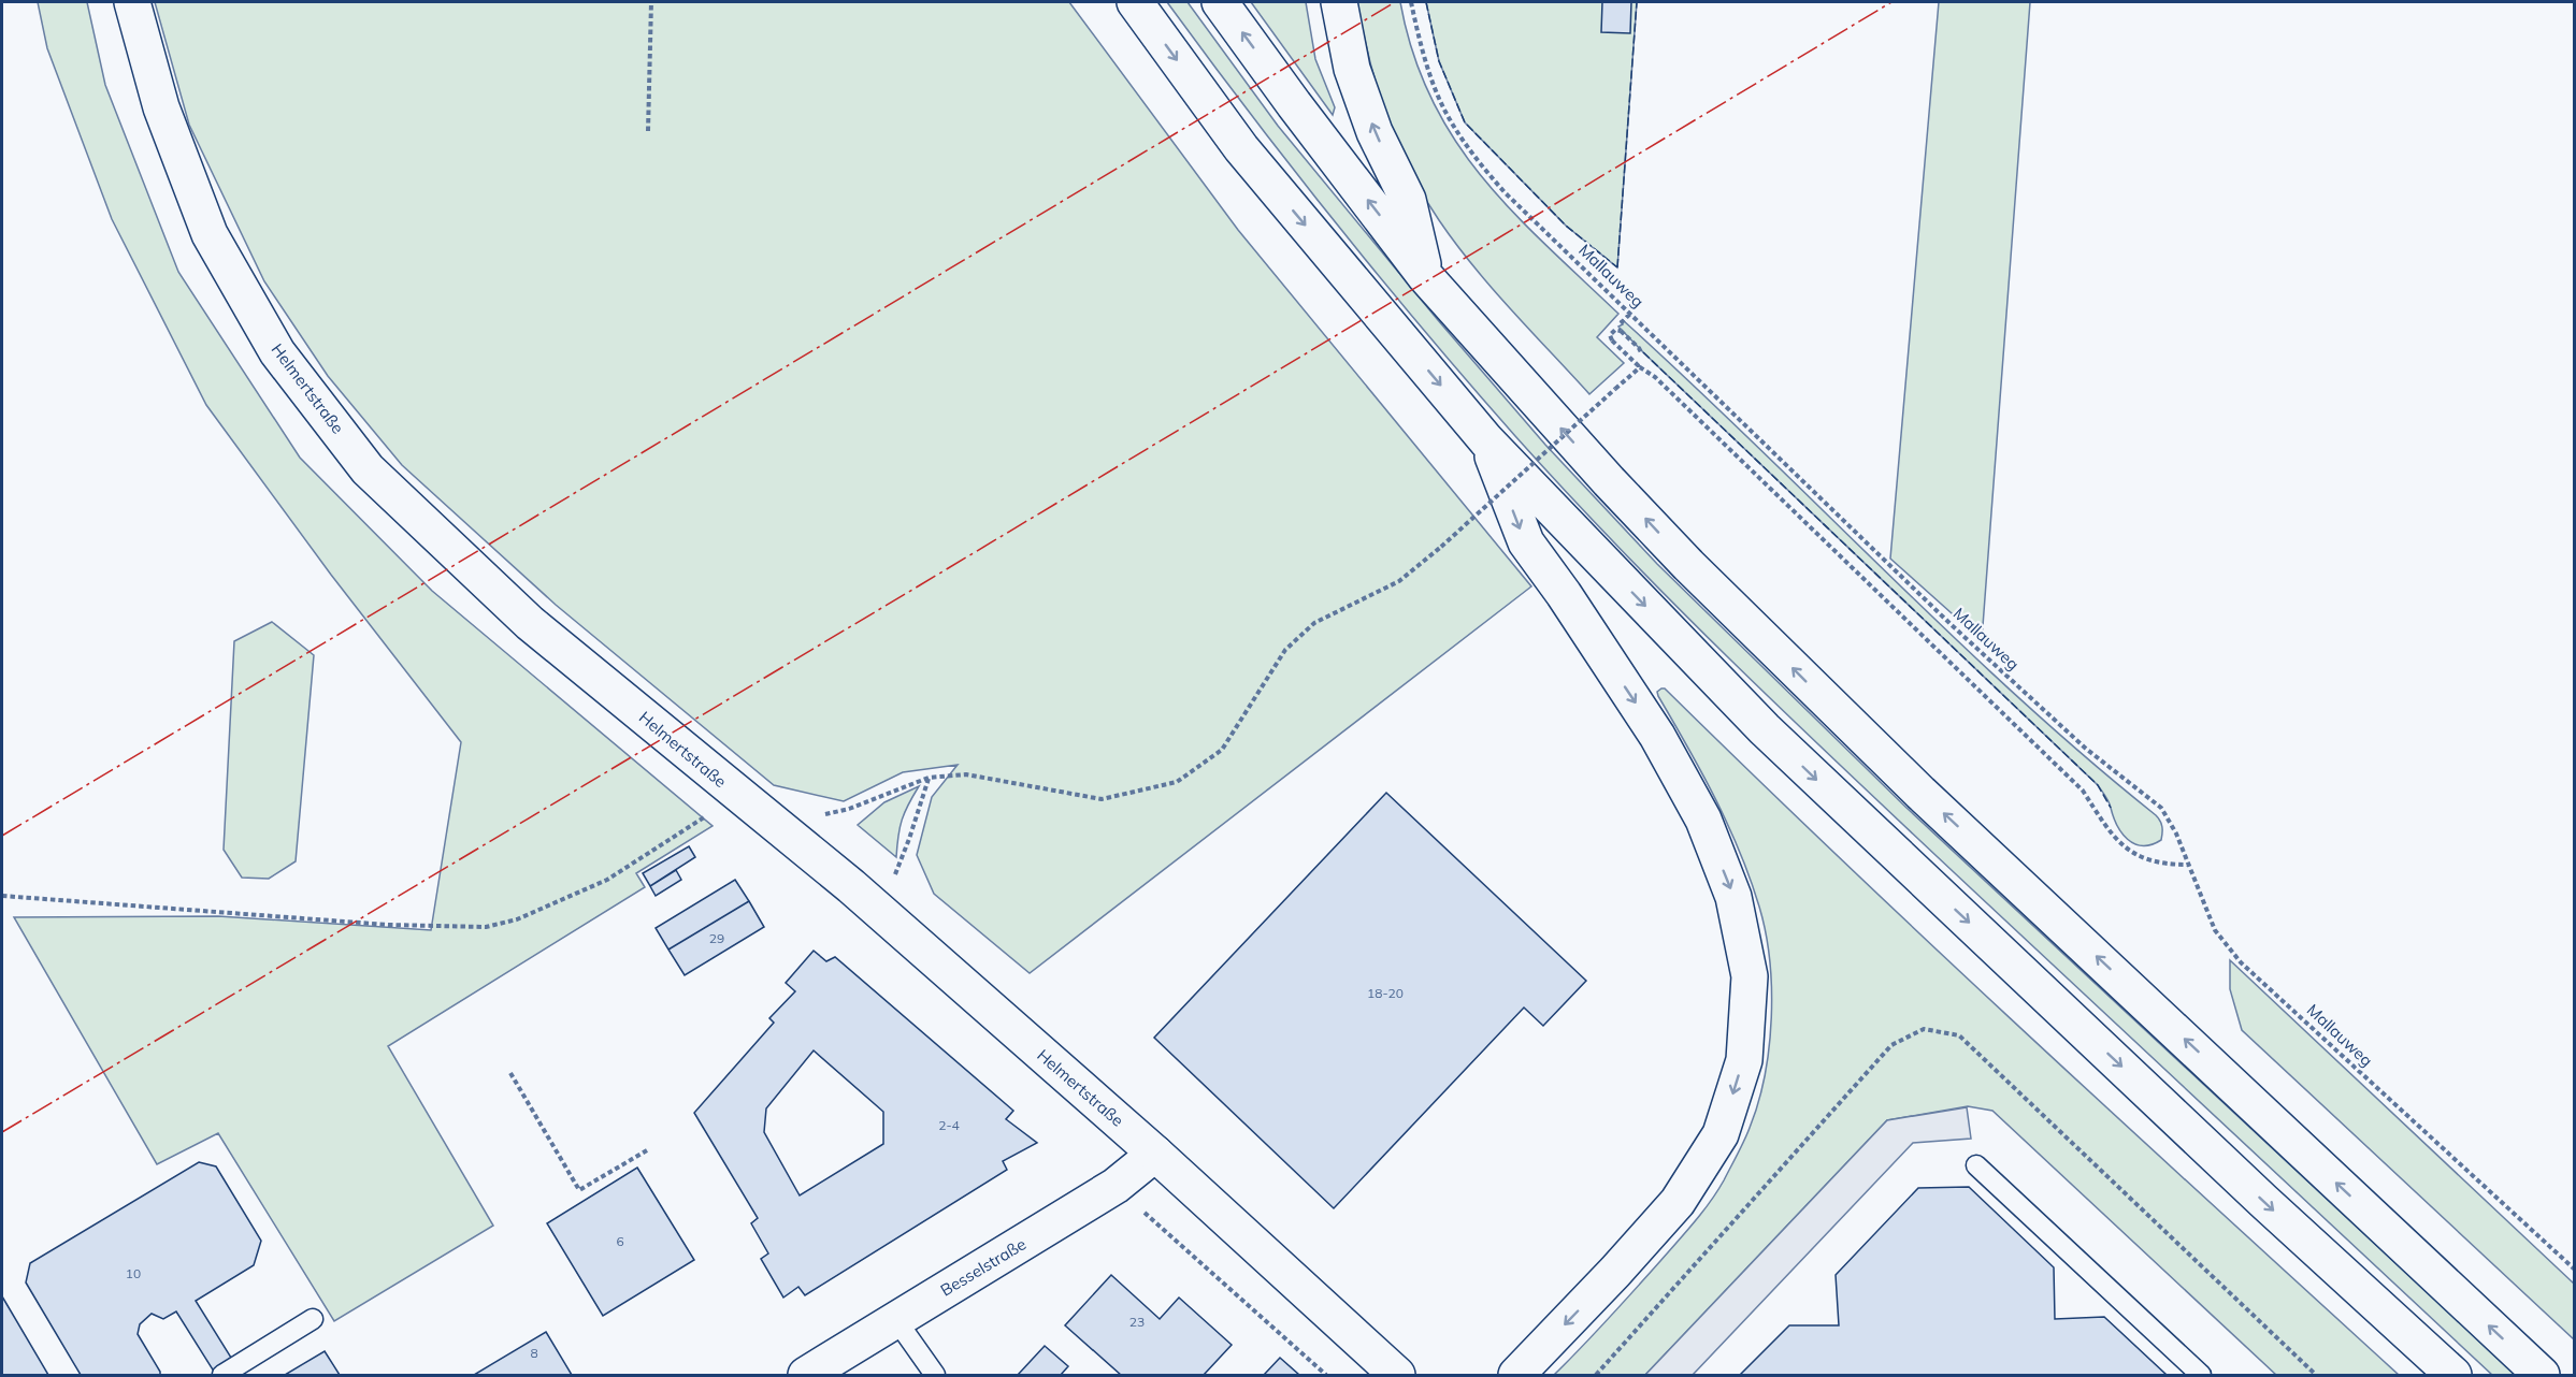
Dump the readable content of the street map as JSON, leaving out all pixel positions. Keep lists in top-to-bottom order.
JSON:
{
  "streets": {
    "main road": ["Helmertstraße", "Besselstraße"],
    "path": ["Mallauweg"]
  },
  "crossings": [
    ["Helmertstraße", "Besselstraße"]
  ],
  "house_numbers": [
    "29",
    "18-20",
    "2-4",
    "6",
    "10",
    "23",
    "8"
  ]
}
